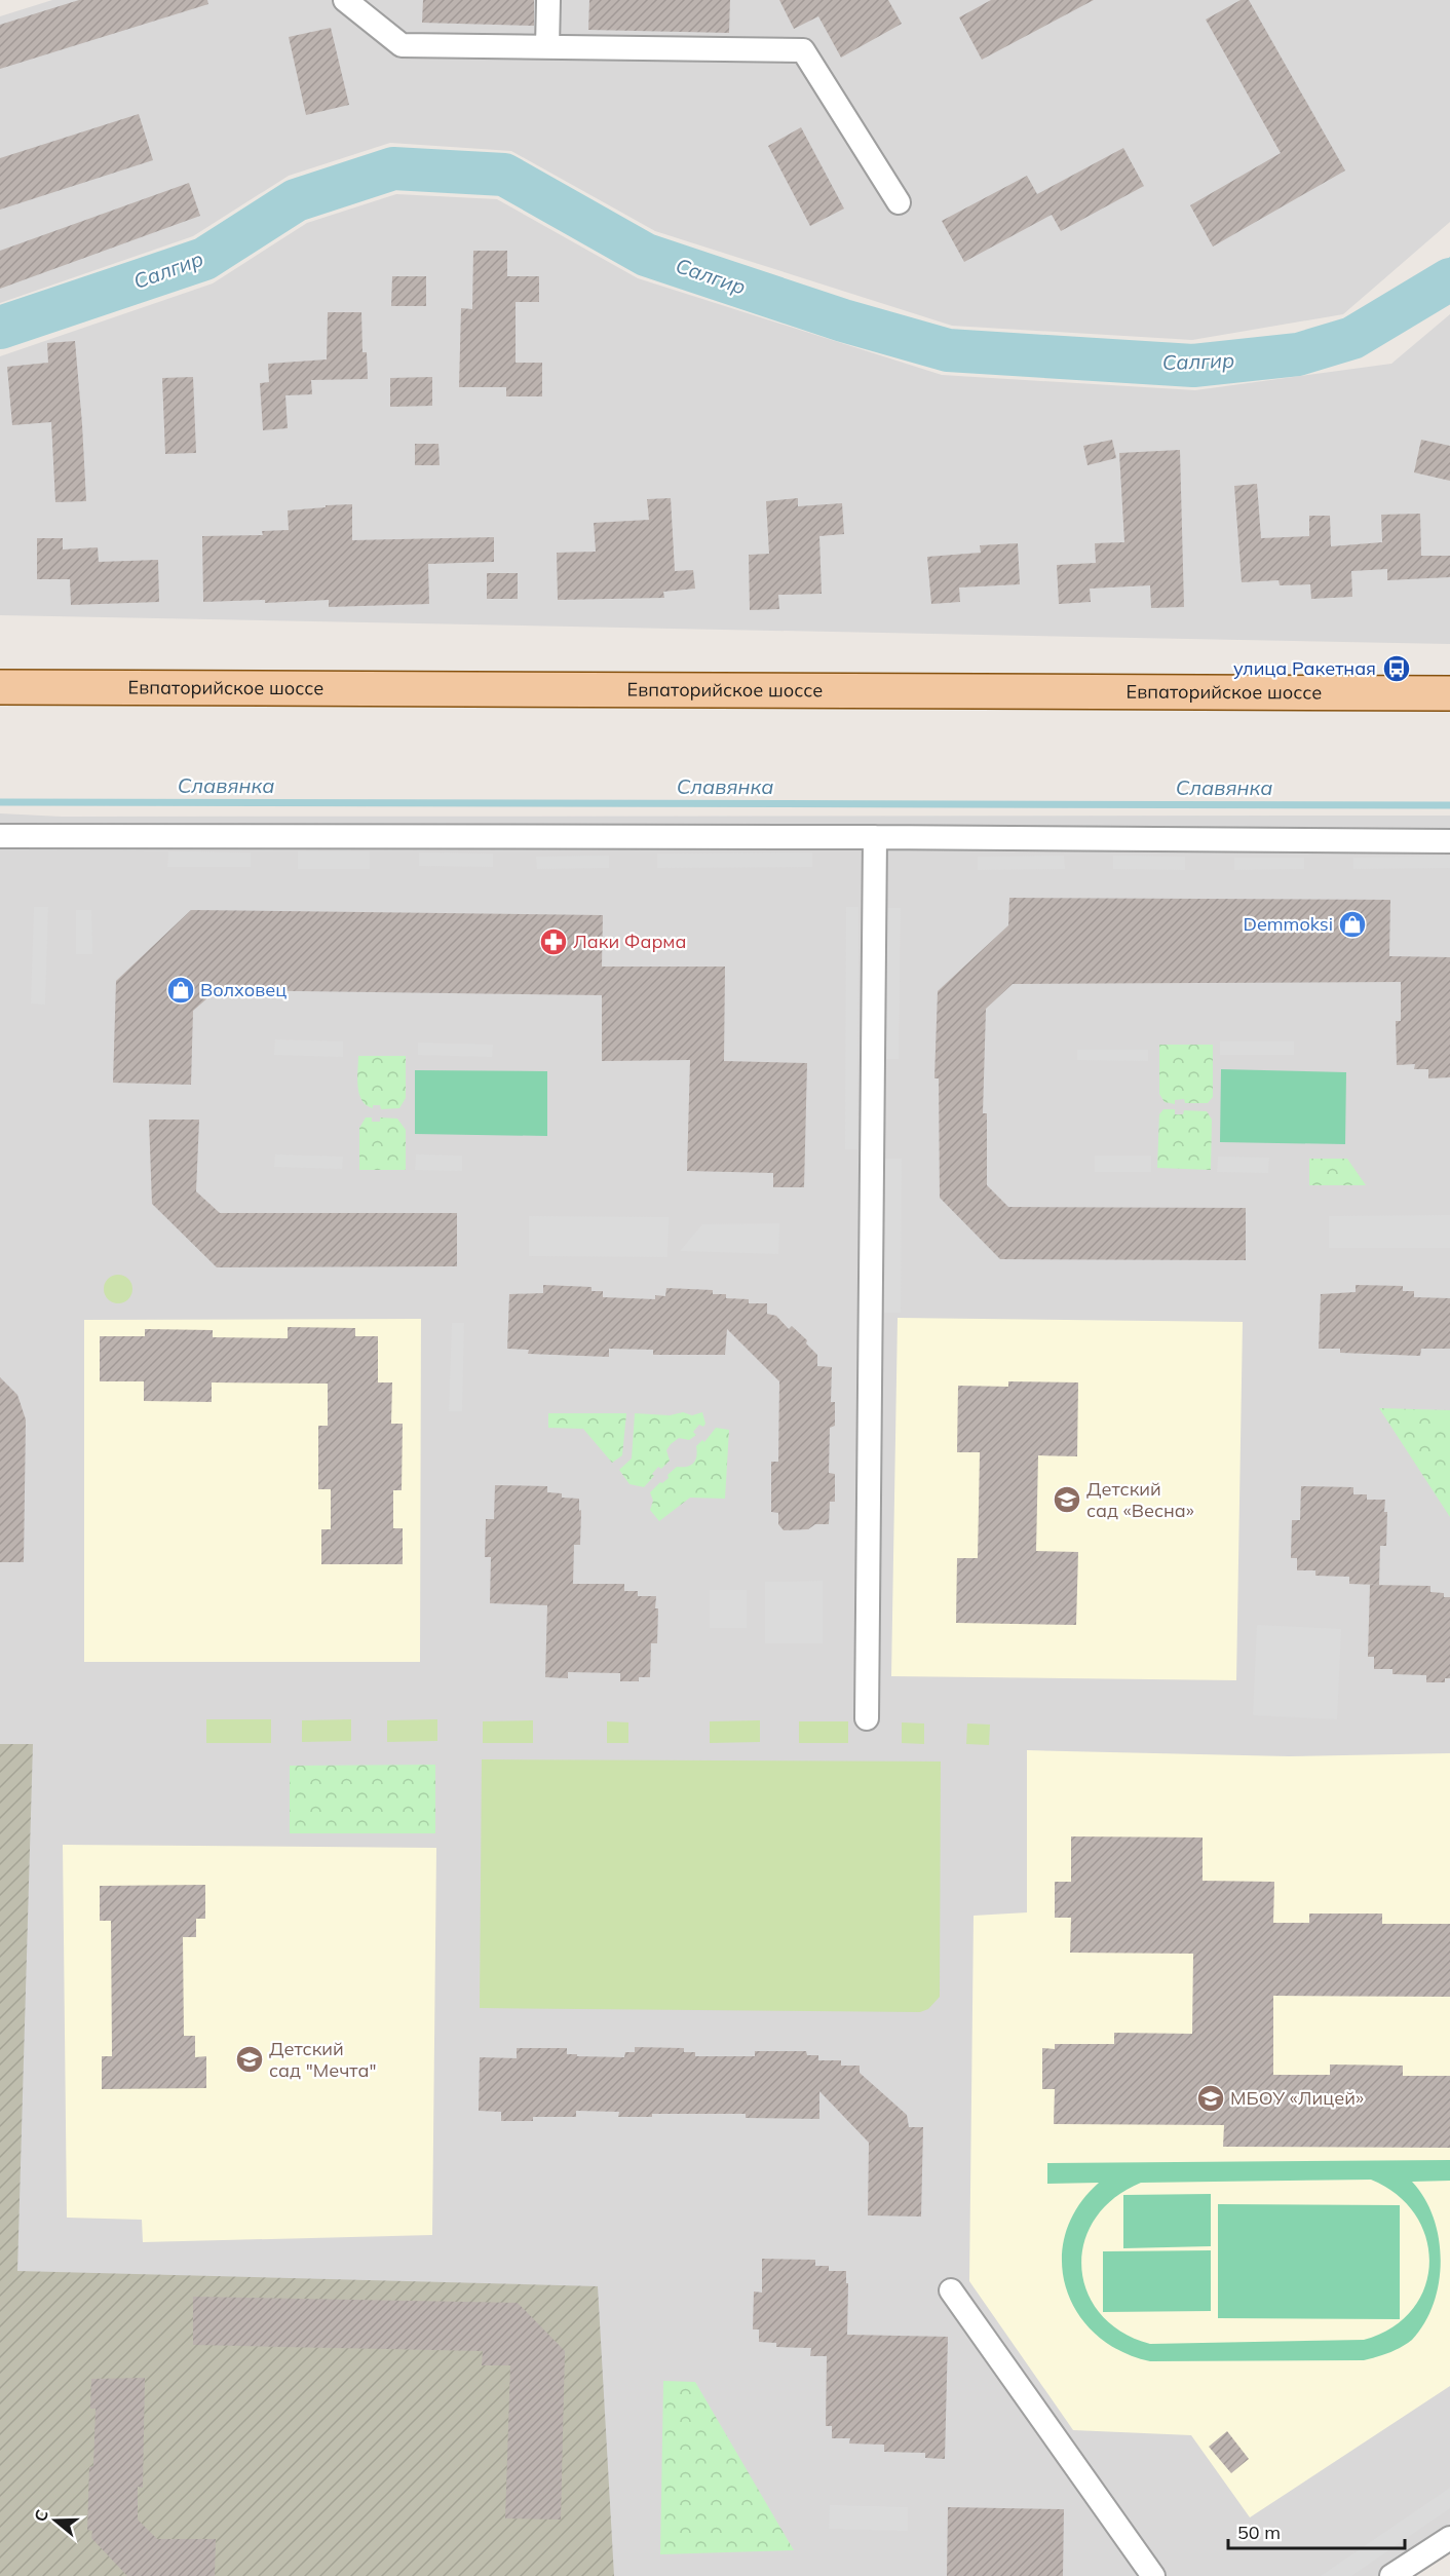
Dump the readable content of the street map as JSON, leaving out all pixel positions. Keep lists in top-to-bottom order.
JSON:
{
  "streets": {
    "main road": ["Евпаторийское шоссе"]
  },
  "water": ["Салгир", "Славянка"],
  "places": {
    "bus stop": ["улица Ракетная"],
    "shop": ["Demmoksi", "Волховец"],
    "pharmacy": ["Лаки Фарма"],
    "school or university": ["Детский сад «Весна»", "Детский сад \"Мечта\"", "МБОУ «Лицей»"]
  },
  "scale_bar": "50 m",
  "north": "left"
}
